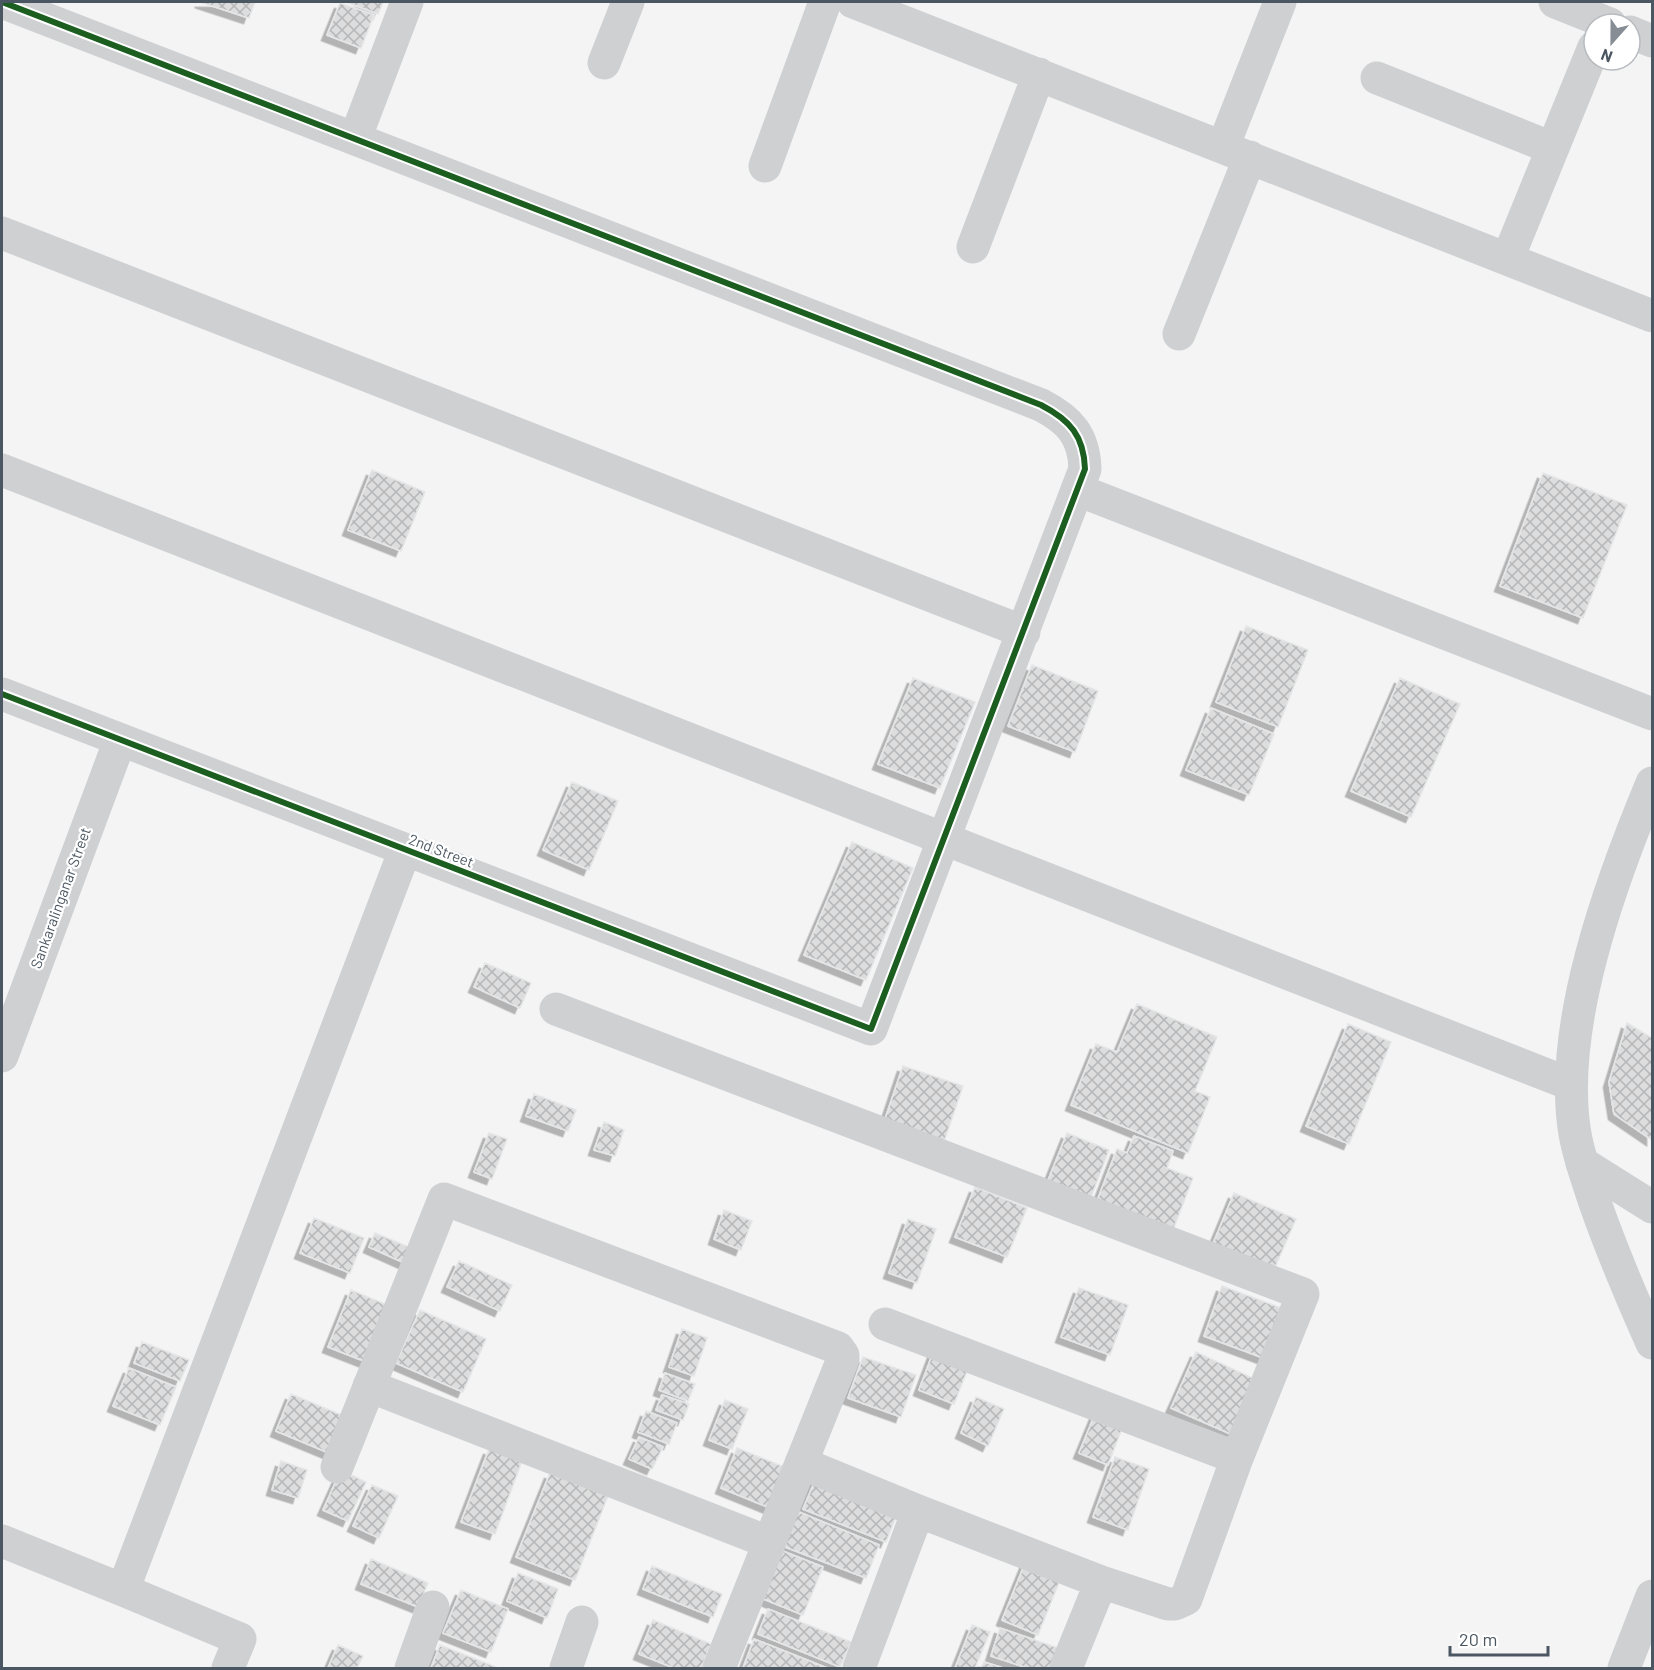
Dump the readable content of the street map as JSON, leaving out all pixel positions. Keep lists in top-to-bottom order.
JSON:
{
  "streets": {
    "street": ["2nd Street", "Sankaralinganar Street"]
  },
  "crossings": [
    ["2nd Street", "Sankaralinganar Street"]
  ],
  "scale_bar": "20 m",
  "north": "bottom"
}
